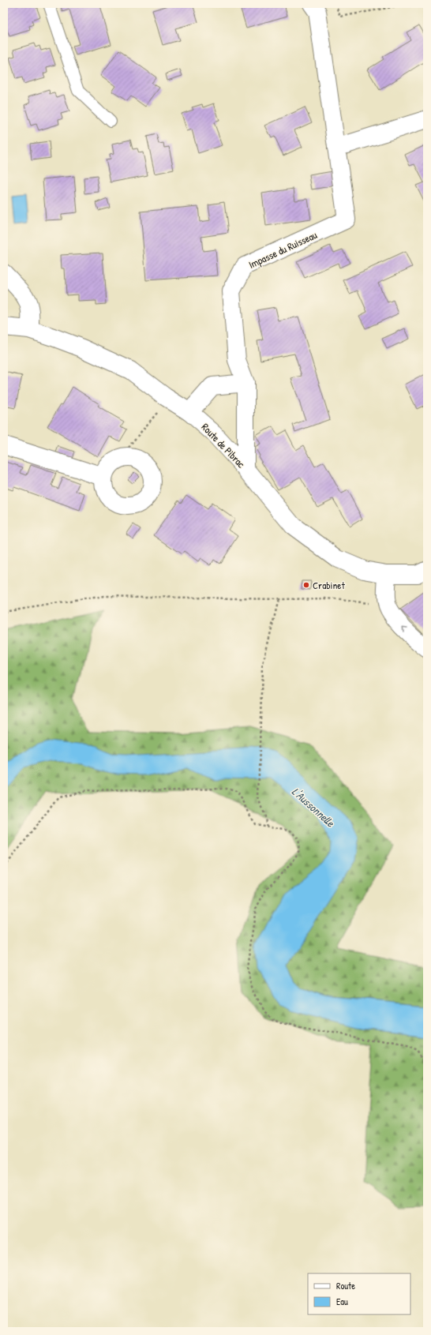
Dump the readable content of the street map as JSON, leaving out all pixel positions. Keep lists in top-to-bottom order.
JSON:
{
  "streets": {
    "street": ["Impasse du Ruisseau", "Route de Pibrac"]
  },
  "crossings": [
    ["Impasse du Ruisseau", "Route de Pibrac"]
  ],
  "water": ["L'Aussonnelle"],
  "places": ["Crabinet"],
  "legend": ["Route", "Eau"]
}
